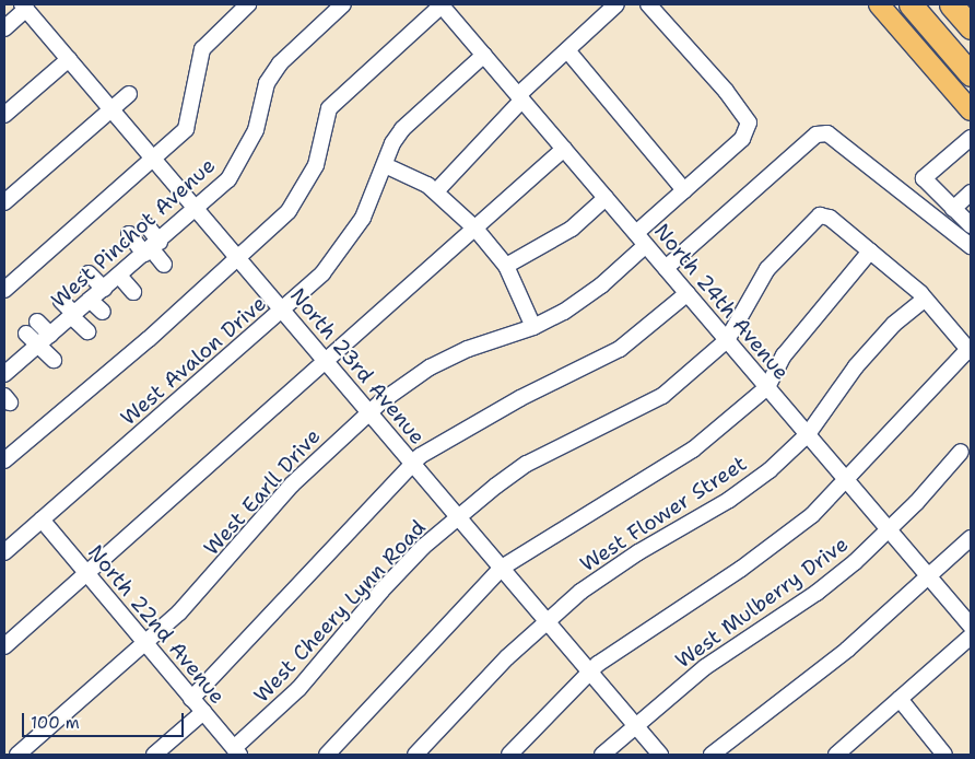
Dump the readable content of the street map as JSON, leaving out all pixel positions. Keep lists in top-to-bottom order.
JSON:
{
  "streets": {
    "street": [
      "West Pinchot Avenue",
      "North 24th Avenue",
      "West Avalon Drive",
      "North 23rd Avenue",
      "West Earll Drive",
      "West Flower Street",
      "West Mulberry Drive",
      "West Cheery Lynn Road",
      "North 22nd Avenue"
    ]
  },
  "crossings": [
    ["West Pinchot Avenue", "North 23rd Avenue"],
    ["North 24th Avenue", "West Avalon Drive"],
    ["North 24th Avenue", "West Earll Drive"],
    ["North 24th Avenue", "West Flower Street"],
    ["North 24th Avenue", "West Mulberry Drive"],
    ["North 24th Avenue", "West Cheery Lynn Road"],
    ["West Avalon Drive", "North 23rd Avenue"],
    ["West Avalon Drive", "North 22nd Avenue"],
    ["North 23rd Avenue", "West Earll Drive"],
    ["North 23rd Avenue", "West Flower Street"],
    ["North 23rd Avenue", "West Mulberry Drive"],
    ["North 23rd Avenue", "West Cheery Lynn Road"],
    ["West Earll Drive", "North 22nd Avenue"],
    ["West Cheery Lynn Road", "North 22nd Avenue"]
  ],
  "scale_bar": "100 m"
}
